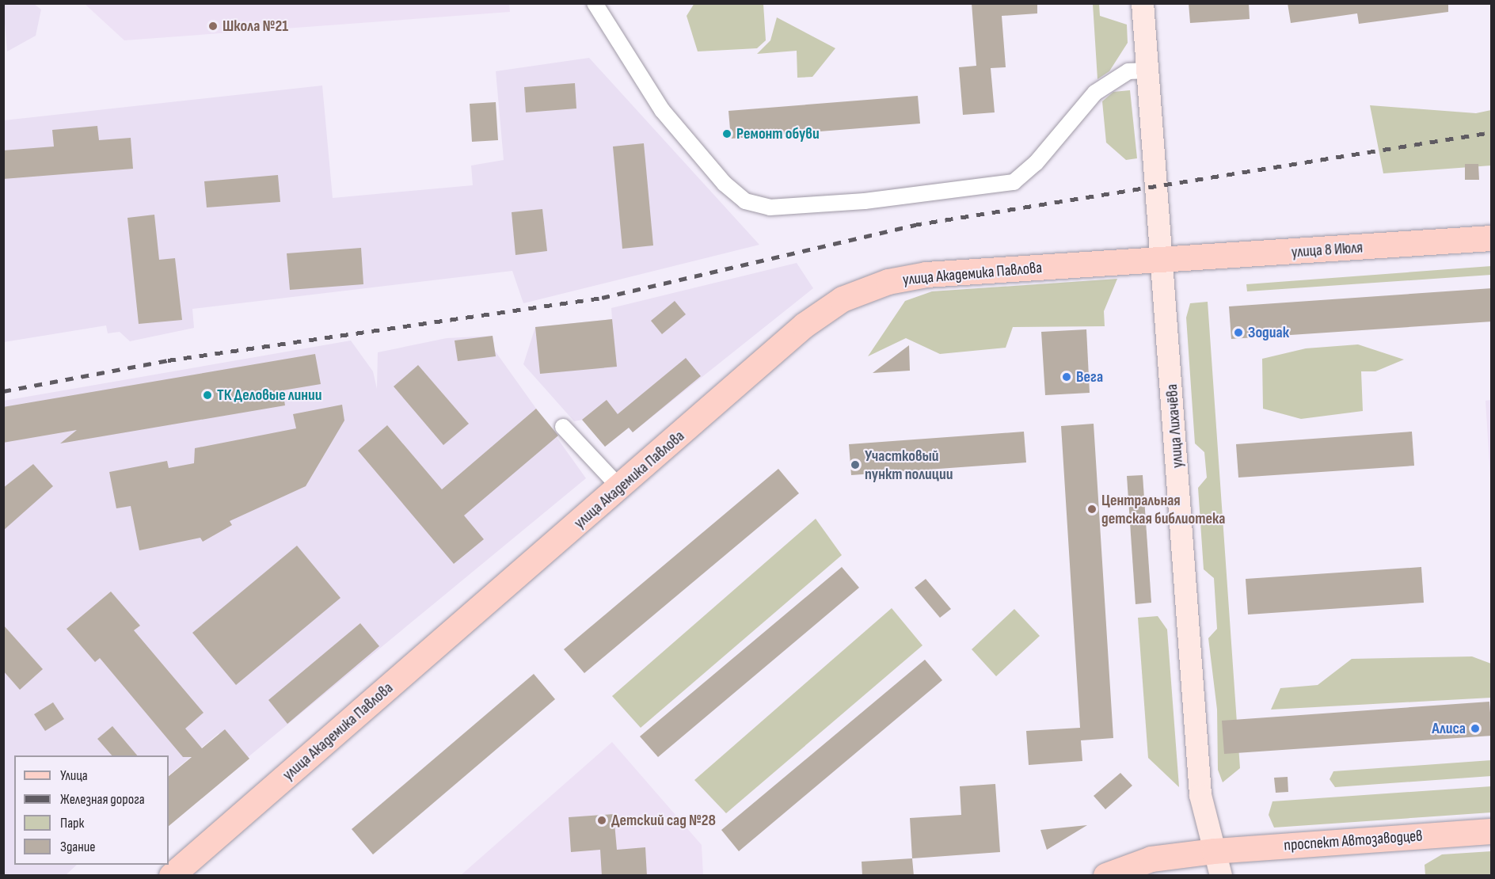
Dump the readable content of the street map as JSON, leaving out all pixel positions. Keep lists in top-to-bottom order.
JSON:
{
  "streets": {
    "main road": [
      "улица 8 Июля",
      "улица Академика Павлова",
      "улица Лихачёва",
      "проспект Автозаводцев"
    ]
  },
  "crossings": [
    ["улица 8 Июля", "улица Академика Павлова"],
    ["улица 8 Июля", "улица Лихачёва"],
    ["улица Академика Павлова", "улица Лихачёва"],
    ["улица Лихачёва", "проспект Автозаводцев"]
  ],
  "places": [
    "Школа №21",
    "Ремонт обуви",
    "Зодиак",
    "Вега",
    "ТК Деловые линии",
    "Участковый пункт полиции",
    "Центральная детская библиотека",
    "Алиса",
    "Детский сад №28"
  ],
  "legend": [
    "Улица",
    "Железная дорога",
    "Парк",
    "Здание"
  ]
}
